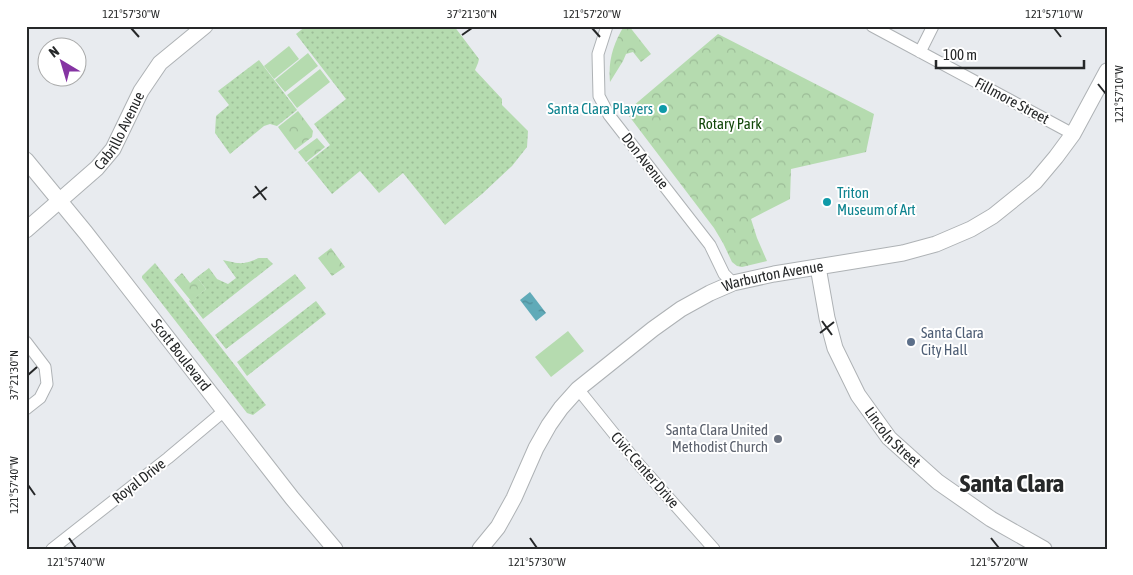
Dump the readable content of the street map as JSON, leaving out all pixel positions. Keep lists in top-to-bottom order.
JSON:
{
  "streets": {
    "street": [
      "Fillmore Street",
      "Cabrillo Avenue",
      "Don Avenue",
      "Warburton Avenue",
      "Scott Boulevard",
      "Lincoln Street",
      "Civic Center Drive",
      "Royal Drive"
    ]
  },
  "crossings": [
    ["Fillmore Street", "Warburton Avenue"],
    ["Cabrillo Avenue", "Scott Boulevard"],
    ["Don Avenue", "Warburton Avenue"],
    ["Warburton Avenue", "Lincoln Street"],
    ["Warburton Avenue", "Civic Center Drive"],
    ["Scott Boulevard", "Royal Drive"]
  ],
  "districts": ["Santa Clara"],
  "parks": ["Rotary Park"],
  "places": [
    "Santa Clara Players",
    "Triton Museum of Art",
    "Santa Clara City Hall",
    "Santa Clara United Methodist Church"
  ],
  "scale_bar": "100 m",
  "north": "top left",
  "coordinates": [
    "121°57'30\"W",
    "37°21'30\"N",
    "121°57'20\"W",
    "121°57'10\"W",
    "121°57'40\"W"
  ]
}
